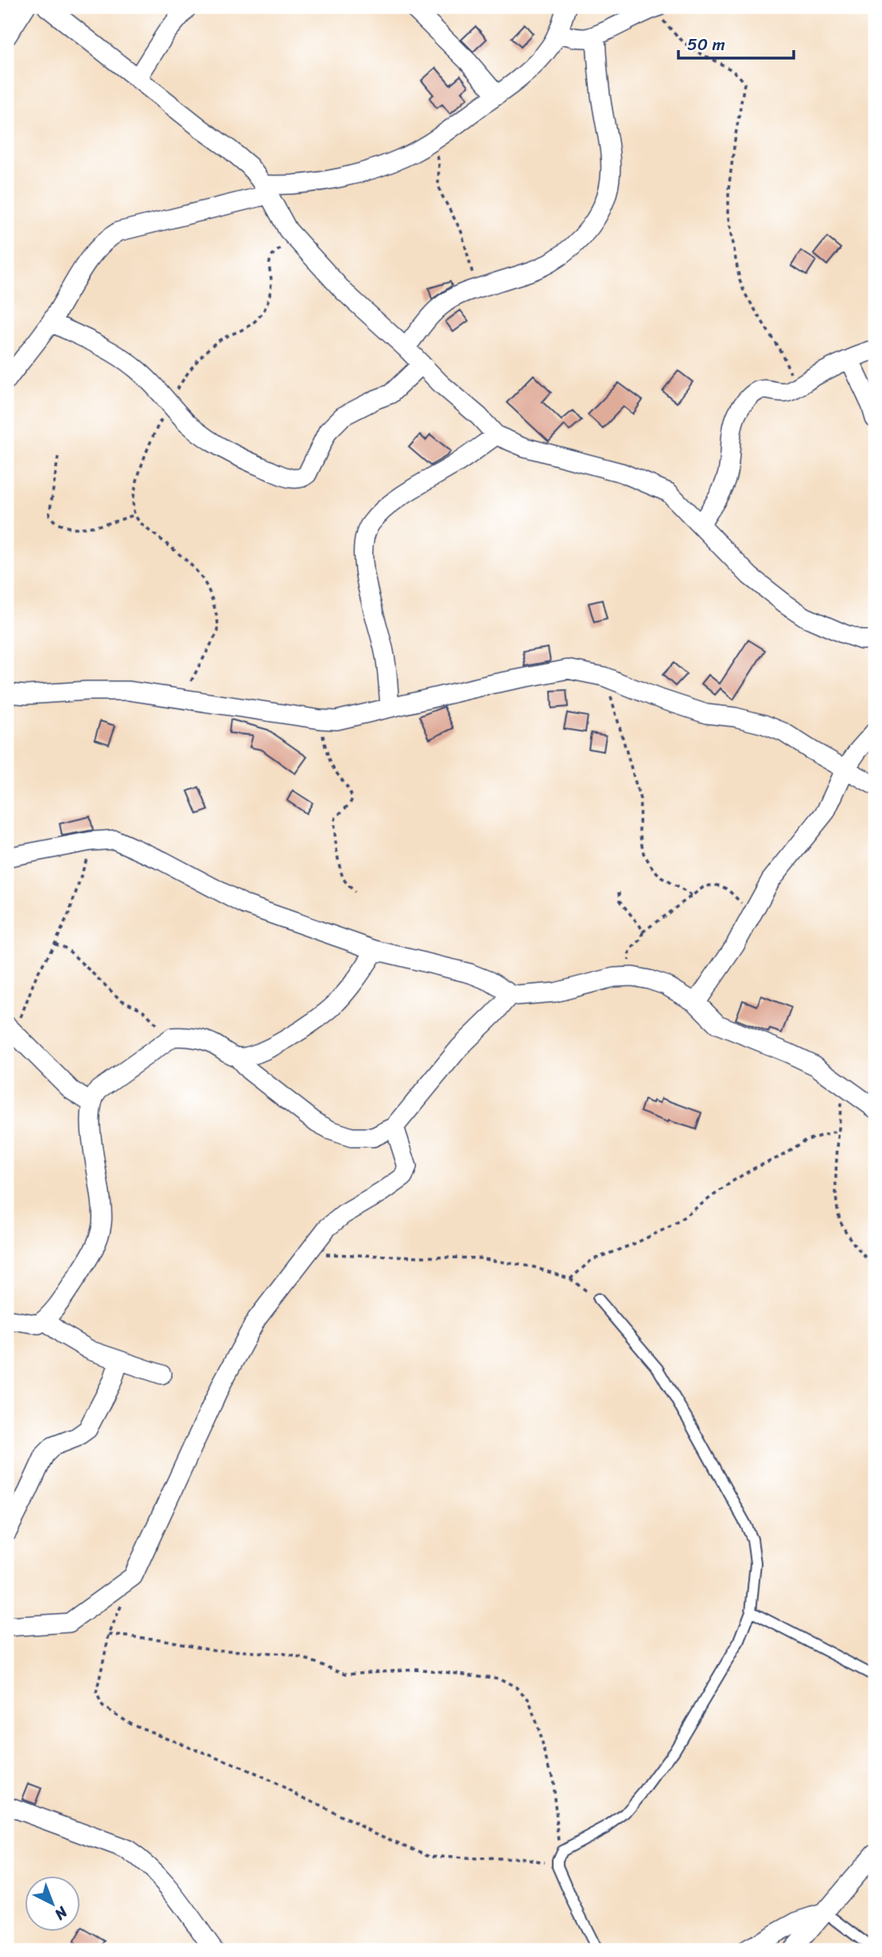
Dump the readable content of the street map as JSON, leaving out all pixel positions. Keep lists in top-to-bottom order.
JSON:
{
  "scale_bar": "50 m",
  "north": "bottom right"
}
